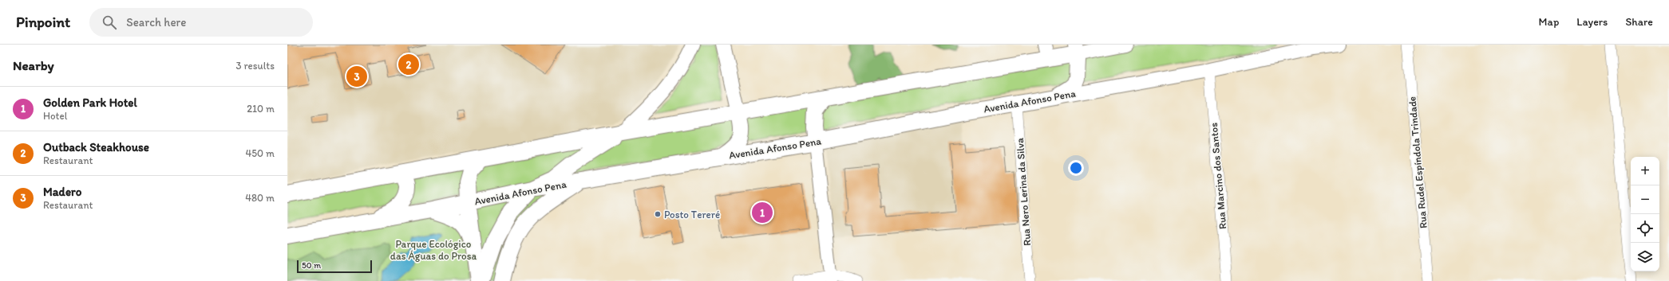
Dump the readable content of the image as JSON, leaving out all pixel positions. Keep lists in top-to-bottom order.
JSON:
{
  "streets": {
    "main road": ["Avenida Afonso Pena"],
    "street": ["Rua Rudel Espíndola Trindade", "Rua Marcino dos Santos", "Rua Nero Lerina da Silva"]
  },
  "crossings": [
    ["Avenida Afonso Pena", "Rua Marcino dos Santos"],
    ["Avenida Afonso Pena", "Rua Nero Lerina da Silva"]
  ],
  "parks": ["Parque Ecológico das Águas do Prosa"],
  "places": ["Posto Tereré"],
  "scale_bar": "50 m",
  "page": {
    "header": "Pinpoint",
    "search": "Search here",
    "nav": ["Map", "Layers", "Share"],
    "heading": ["Nearby", "3 results"],
    "pins": ["2", "3", "1"],
    "list": [
      {
        "mark": "1",
        "name": "Golden Park Hotel",
        "note": "Hotel",
        "value": "210 m"
      },
      {
        "mark": "2",
        "name": "Outback Steakhouse",
        "note": "Restaurant",
        "value": "450 m"
      },
      {
        "mark": "3",
        "name": "Madero",
        "note": "Restaurant",
        "value": "480 m"
      }
    ],
    "map_buttons": ["+", "−"],
    "scale": "50 m"
  }
}
